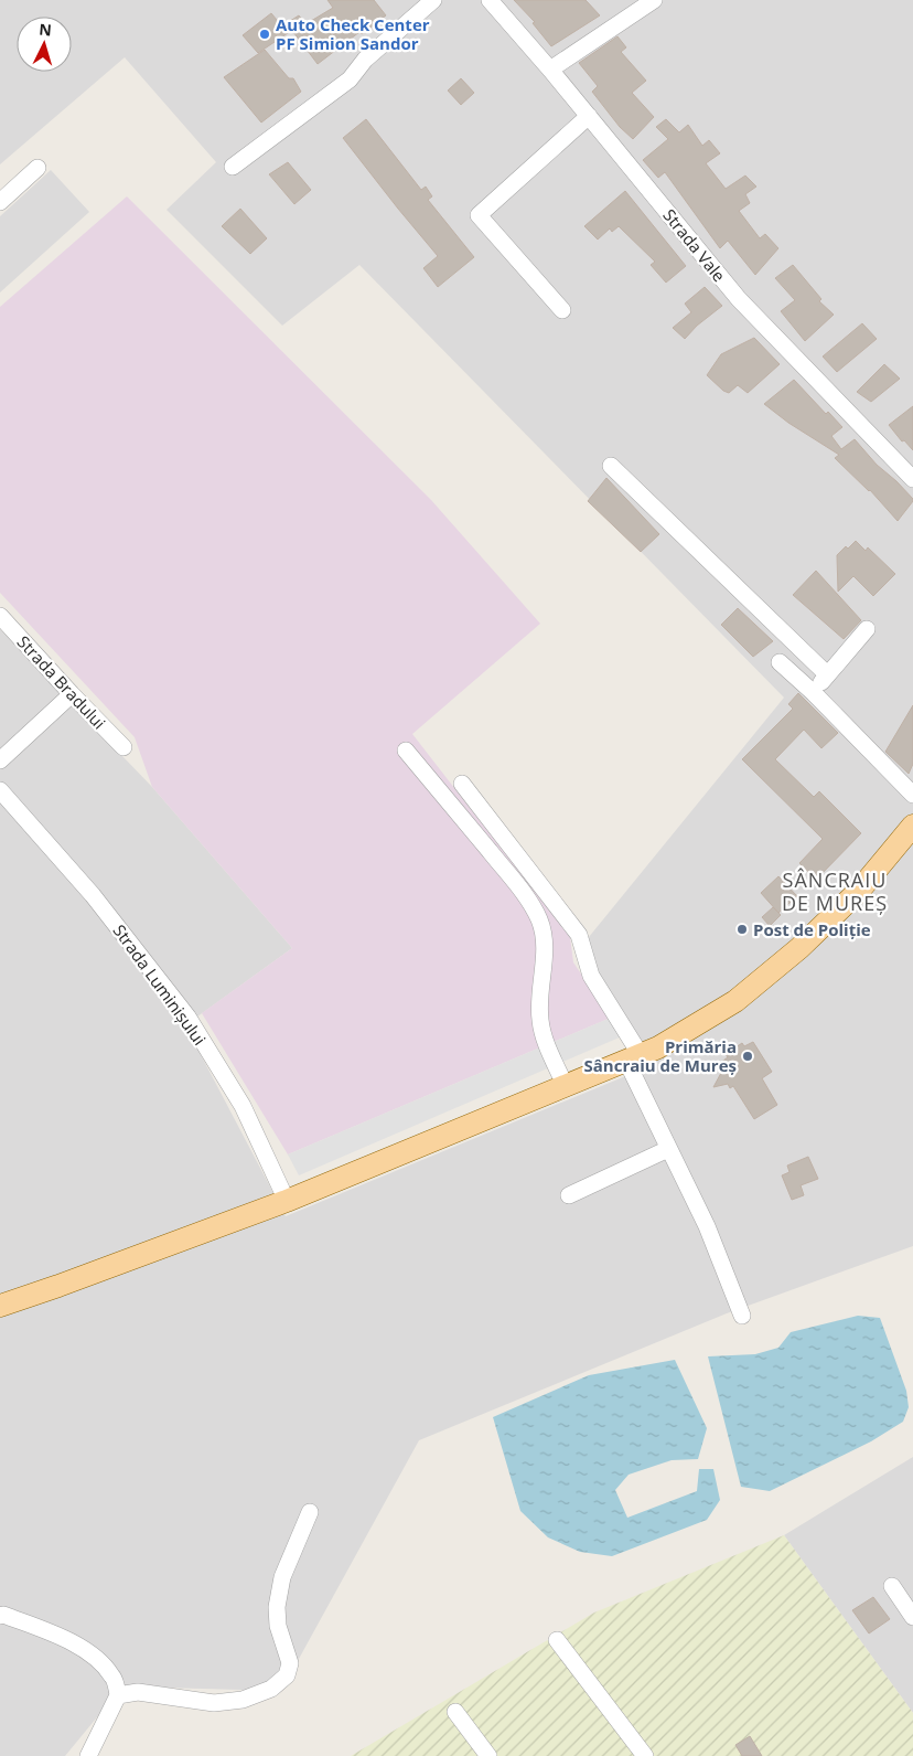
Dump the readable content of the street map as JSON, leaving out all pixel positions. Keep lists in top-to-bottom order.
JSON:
{
  "streets": {
    "street": ["Strada Vale", "Strada Bradului", "Strada Luminișului"]
  },
  "districts": ["SÂNCRAIU DE MUREȘ"],
  "places": ["Auto Check Center PF Simion Sandor", "Post de Poliție", "Primăria Sâncraiu de Mureș"],
  "north": "top"
}
